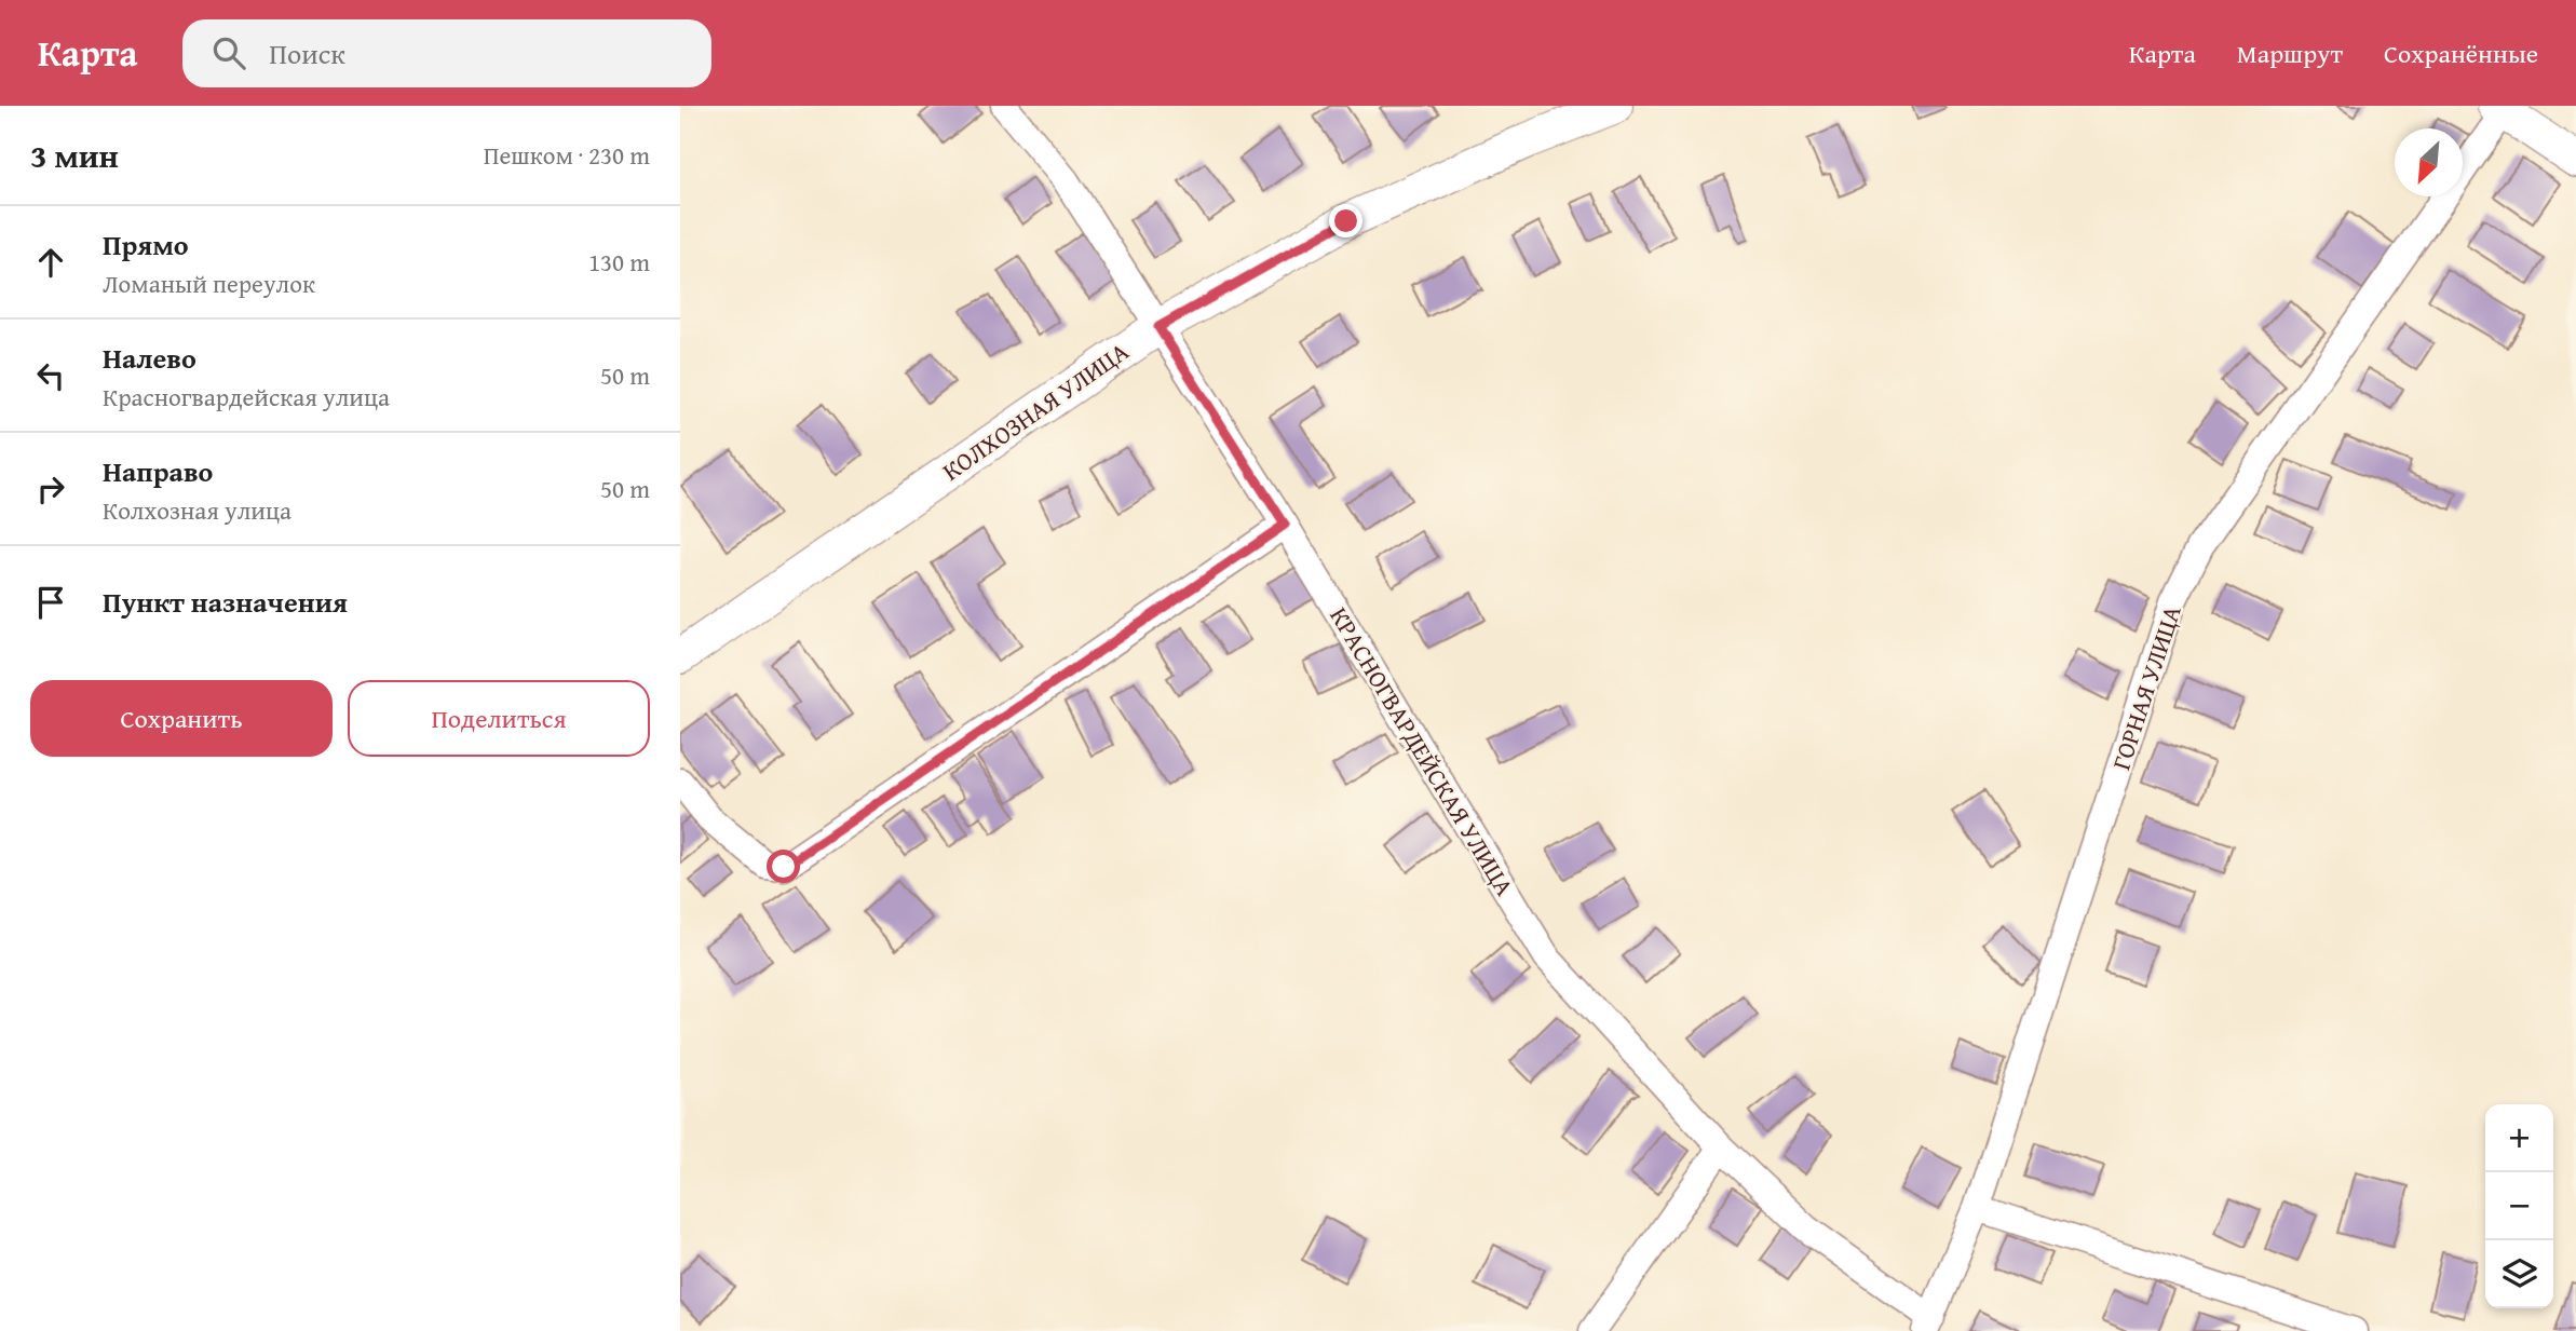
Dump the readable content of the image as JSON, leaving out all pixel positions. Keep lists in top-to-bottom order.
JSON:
{
  "streets": {
    "street": ["КОЛХОЗНАЯ УЛИЦА", "ГОРНАЯ УЛИЦА", "КРАСНОГВАРДЕЙСКАЯ УЛИЦА"]
  },
  "crossings": [
    ["КОЛХОЗНАЯ УЛИЦА", "КРАСНОГВАРДЕЙСКАЯ УЛИЦА"],
    ["ГОРНАЯ УЛИЦА", "КРАСНОГВАРДЕЙСКАЯ УЛИЦА"]
  ],
  "north": "bottom left",
  "page": {
    "header": "Карта",
    "search": "Поиск",
    "nav": ["Карта", "Маршрут", "Сохранённые"],
    "heading": ["3 мин", "Пешком · 230 m"],
    "list": [
      ["Прямо", "Ломаный переулок", "130 m"],
      ["Налево", "Красногвардейская улица", "50 m"],
      ["Направо", "Колхозная улица", "50 m"],
      "Пункт назначения"
    ],
    "buttons": ["Сохранить", "Поделиться"],
    "map_buttons": ["+", "−"]
  }
}
